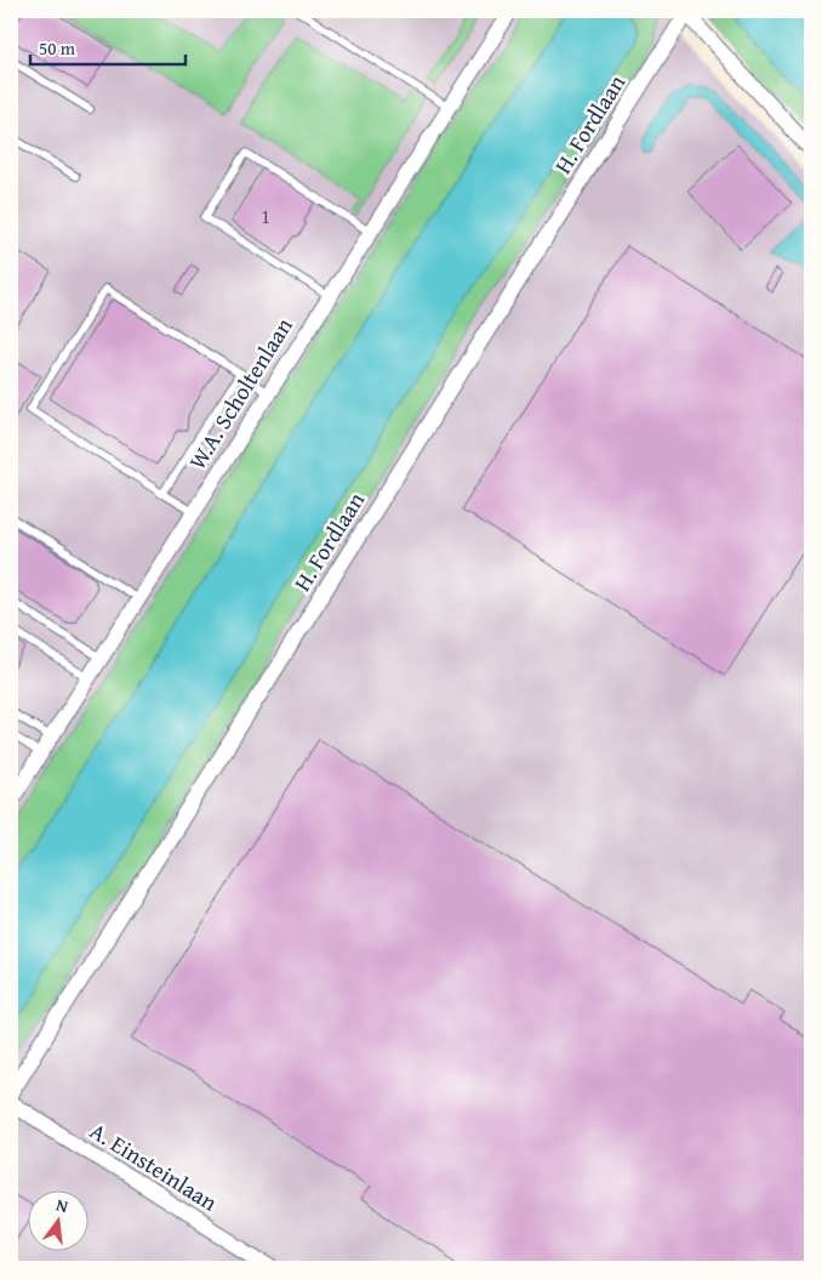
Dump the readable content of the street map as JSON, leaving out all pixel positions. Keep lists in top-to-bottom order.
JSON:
{
  "streets": {
    "street": ["H. Fordlaan", "W.A. Scholtenlaan", "A. Einsteinlaan"]
  },
  "house_numbers": ["1"],
  "scale_bar": "50 m",
  "north": "top"
}
